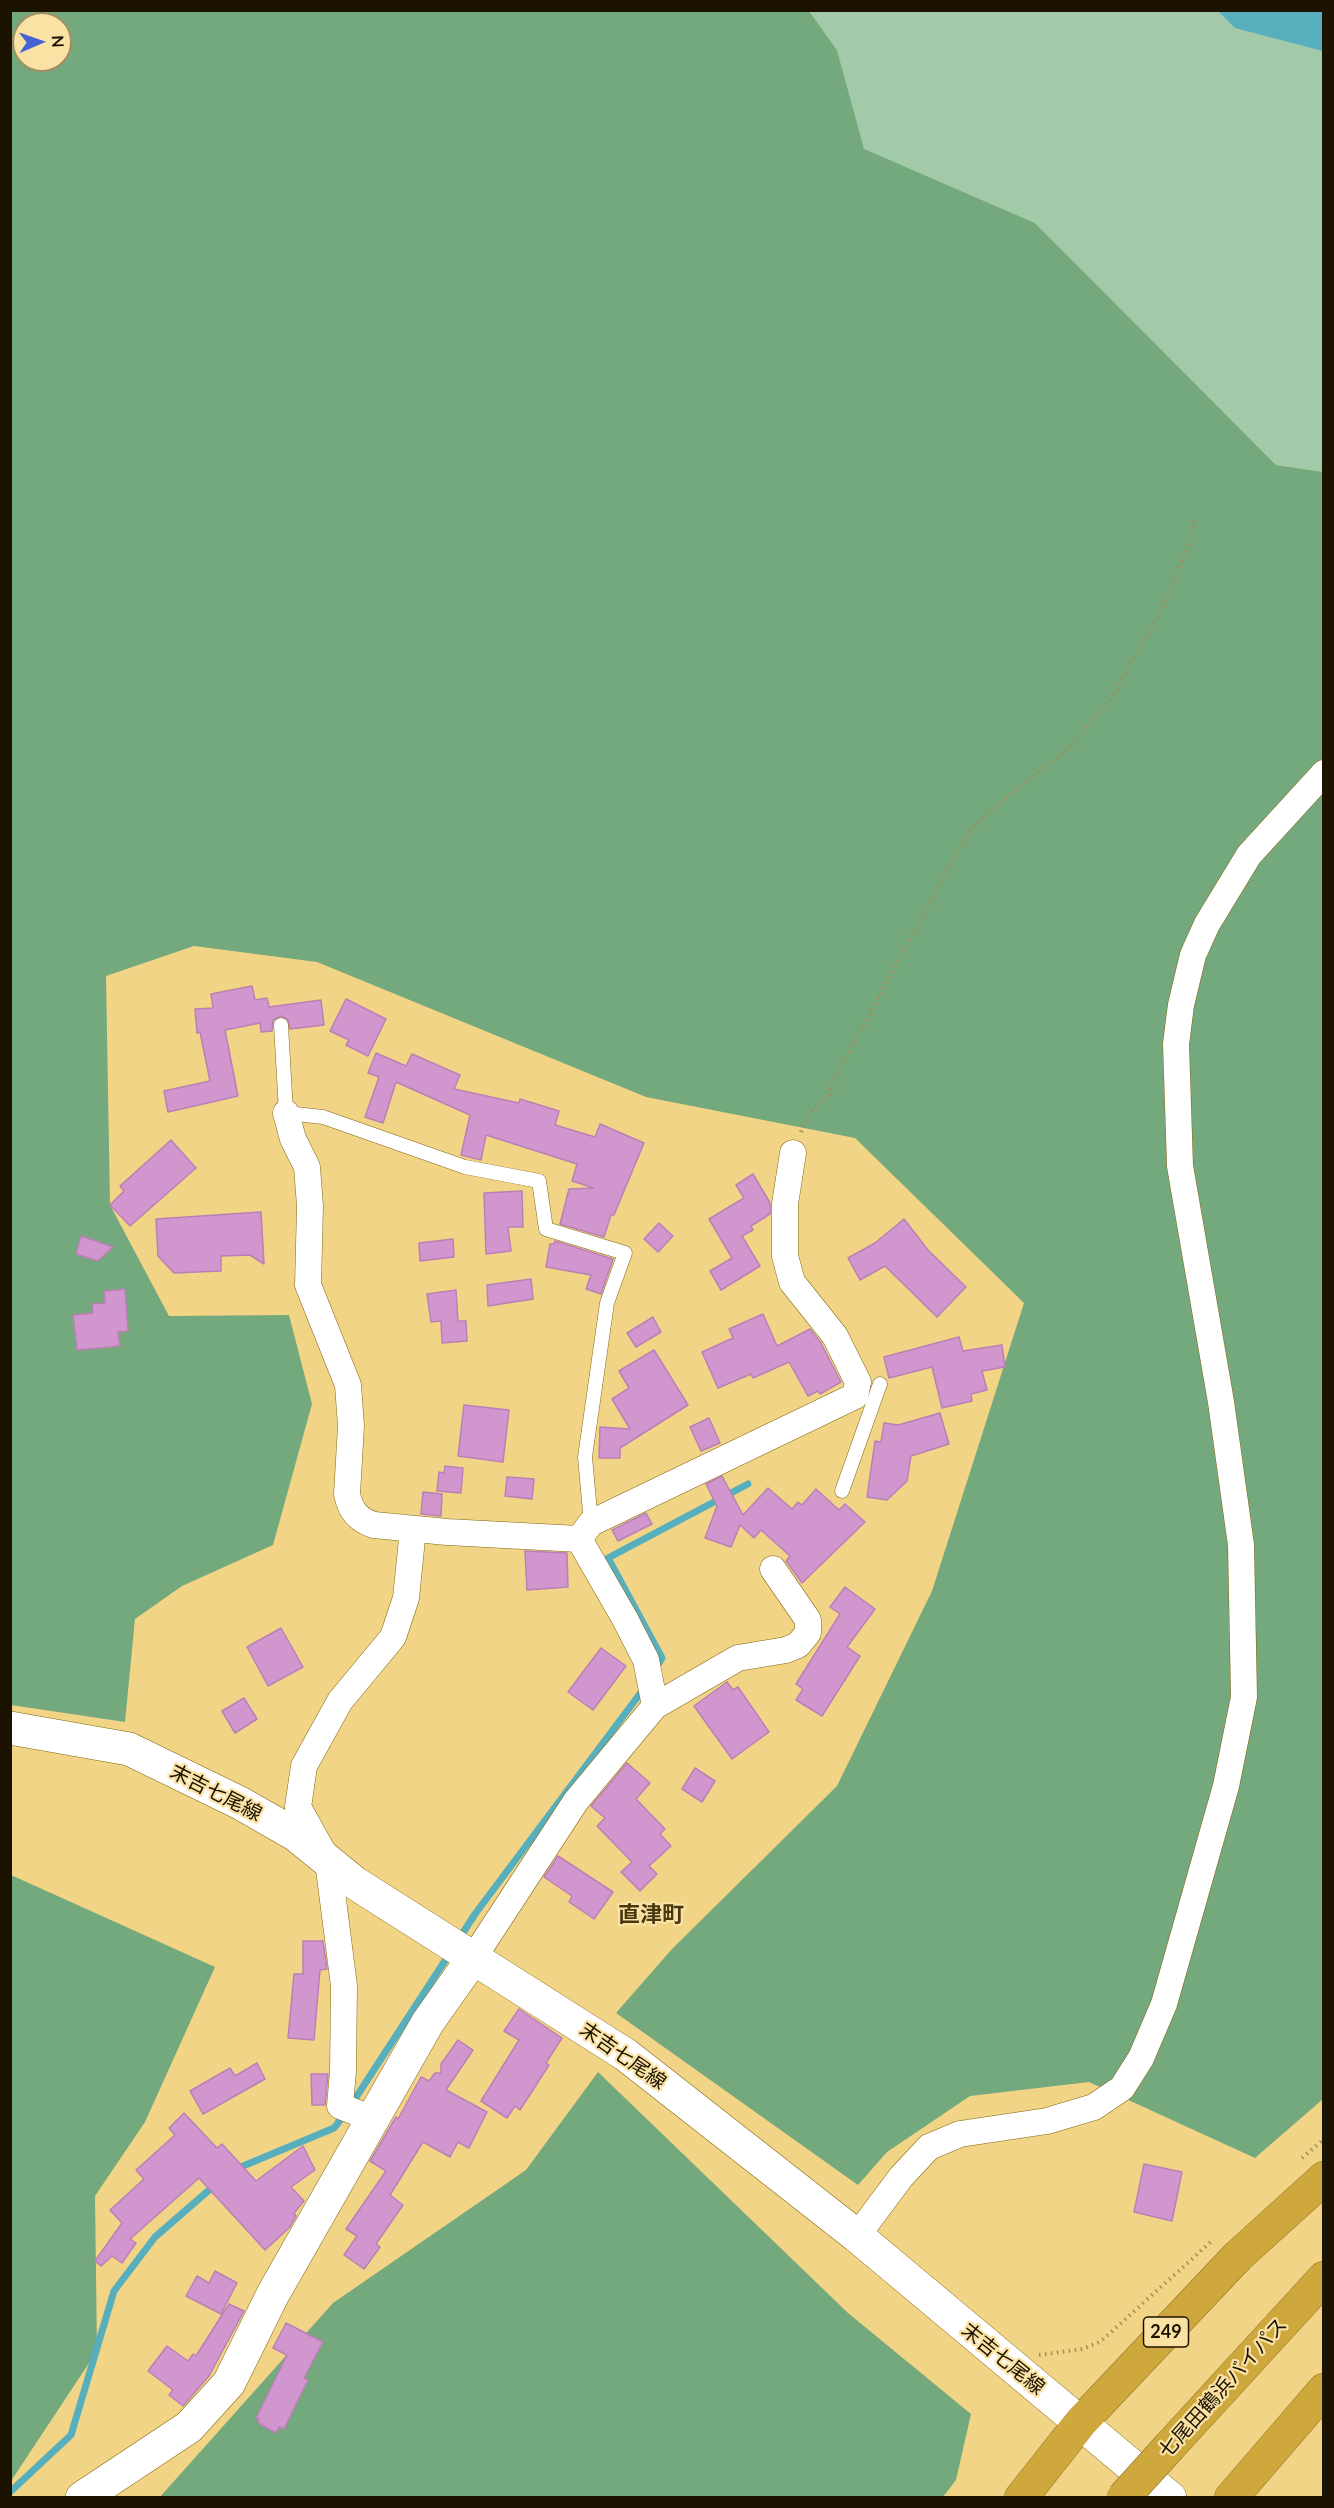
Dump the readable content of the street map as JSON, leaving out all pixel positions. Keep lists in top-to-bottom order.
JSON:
{
  "streets": {
    "highway": ["249", "七尾田鶴浜バイパス"],
    "main road": ["末吉七尾線"]
  },
  "crossings": [
    ["末吉七尾線", "249"]
  ],
  "districts": ["直津町"],
  "north": "right"
}
